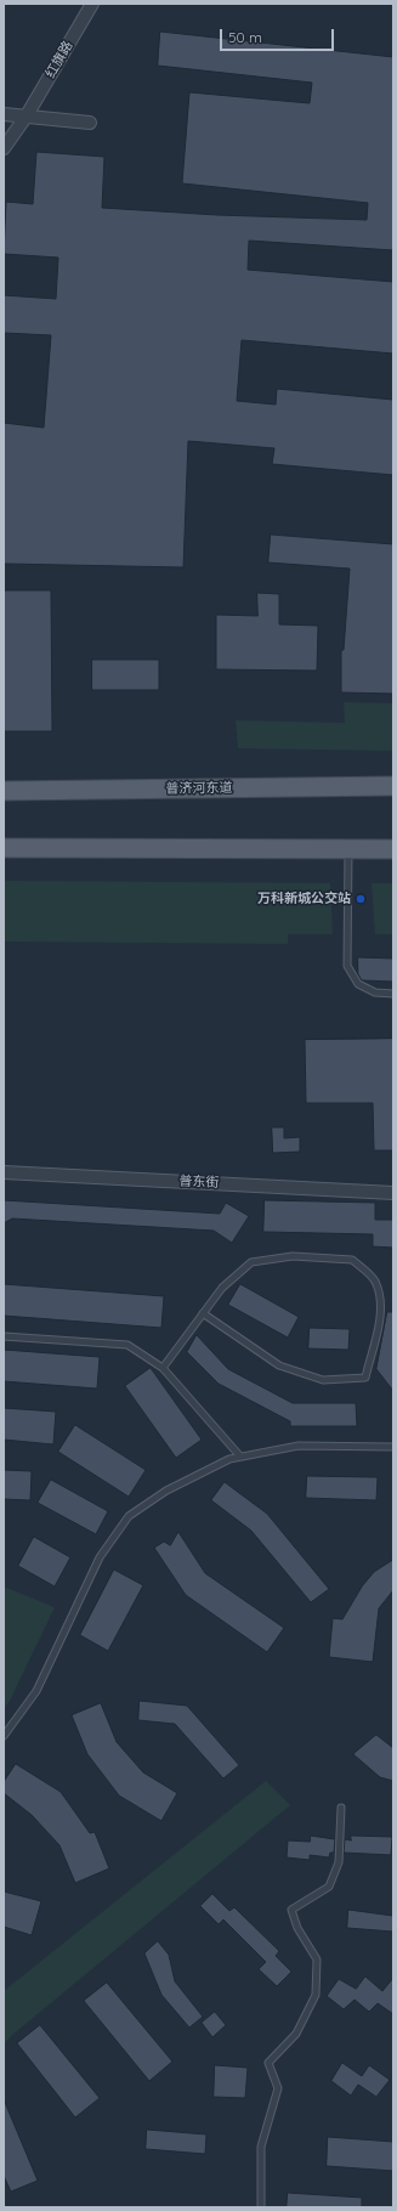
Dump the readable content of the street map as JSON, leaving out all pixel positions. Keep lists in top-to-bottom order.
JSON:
{
  "streets": {
    "main road": ["普济河东道"],
    "street": ["红旗路", "普东街"]
  },
  "places": ["万科新城公交站"],
  "scale_bar": "50 m"
}
